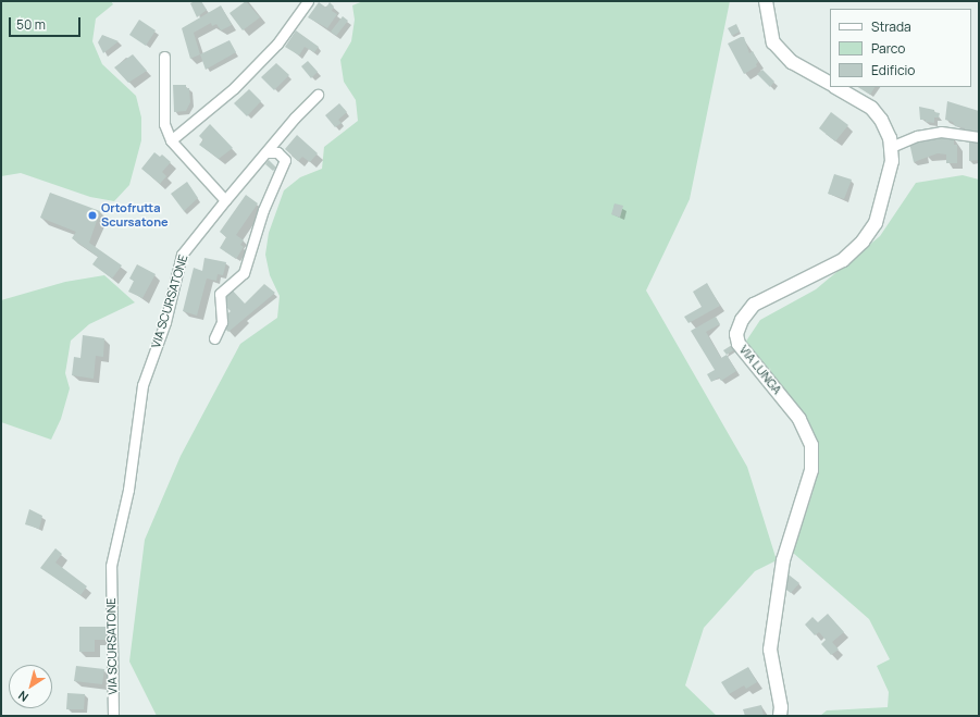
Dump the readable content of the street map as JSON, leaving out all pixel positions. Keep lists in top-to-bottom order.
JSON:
{
  "streets": {
    "street": ["VIA SCURSATONE", "VIA LUNGA"]
  },
  "places": ["Ortofrutta Scursatone"],
  "legend": ["Strada", "Parco", "Edificio"],
  "scale_bar": "50 m",
  "north": "bottom left"
}
